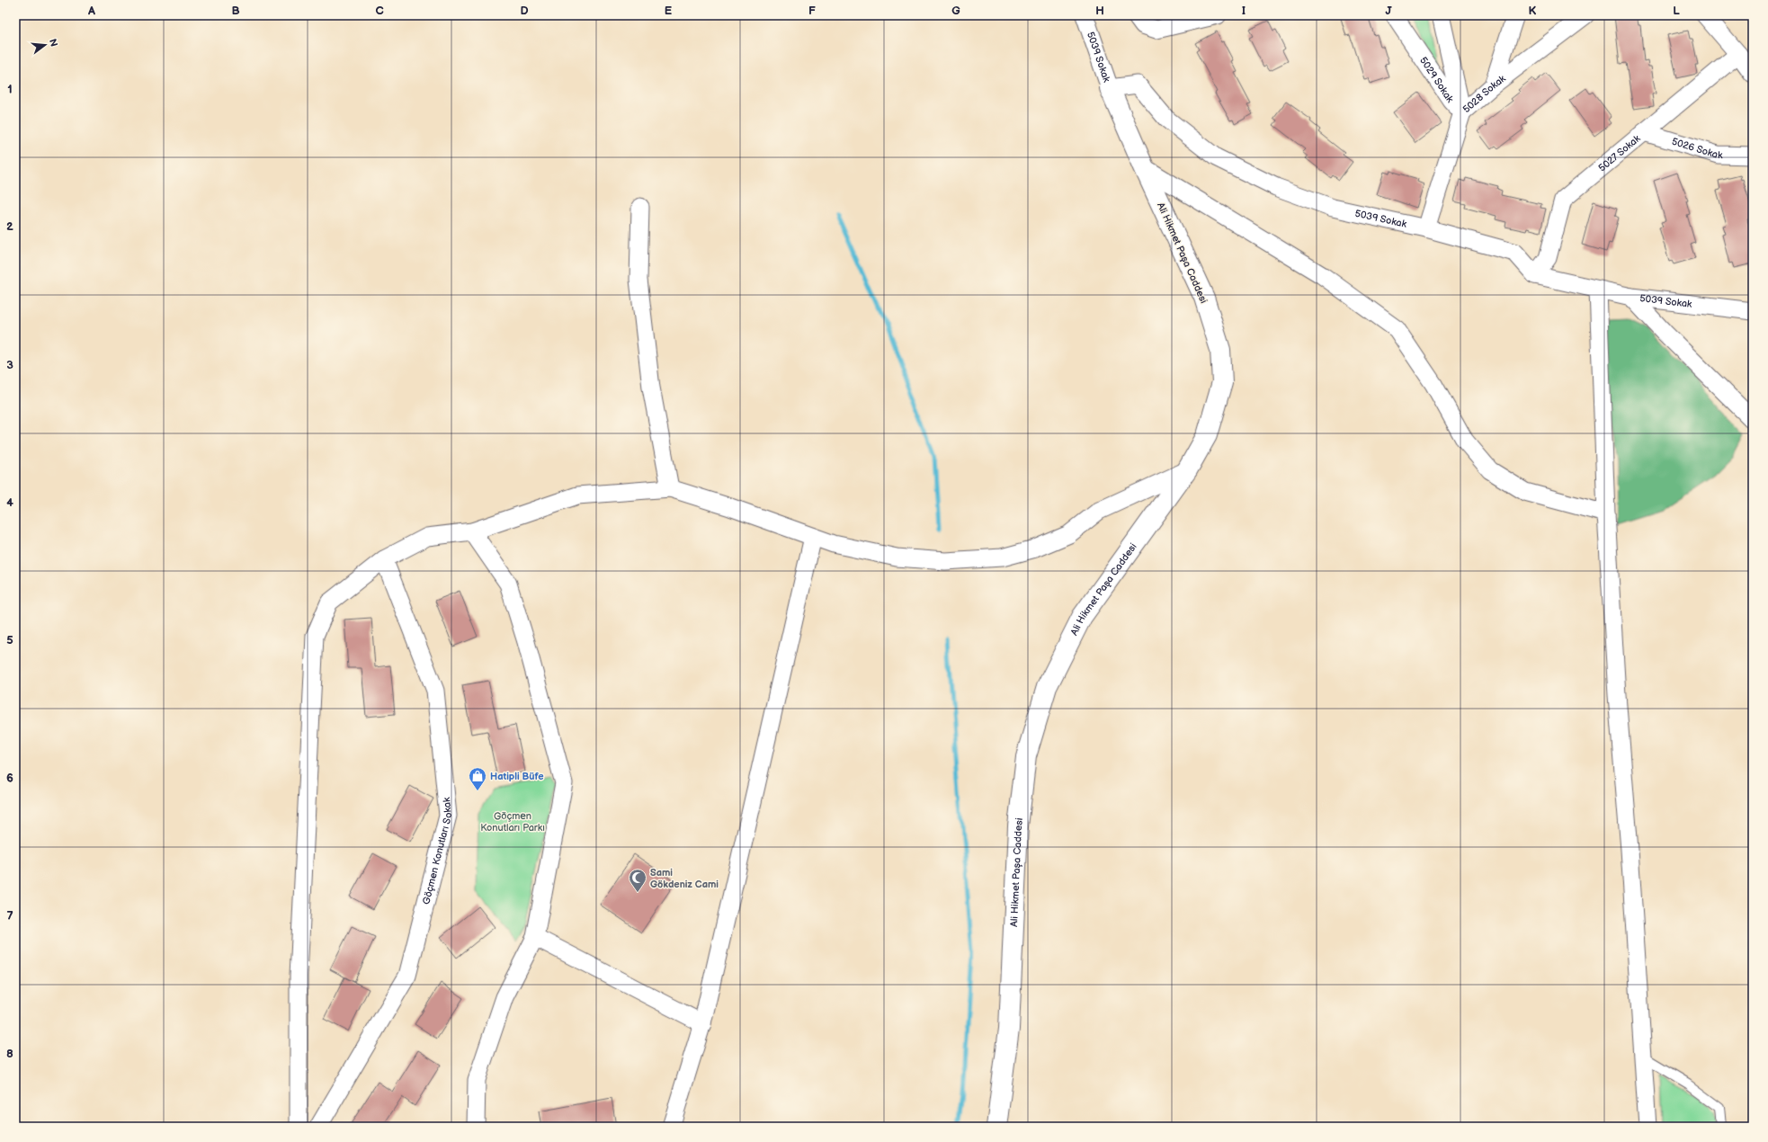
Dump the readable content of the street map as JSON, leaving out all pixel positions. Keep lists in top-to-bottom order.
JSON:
{
  "streets": {
    "main road": ["Ali Hikmet Paşa Caddesi"],
    "street": [
      "5039 Sokak",
      "5029 Sokak",
      "5028 Sokak",
      "5026 Sokak",
      "5027 Sokak",
      "Göçmen Konutları Sokak"
    ]
  },
  "crossings": [
    ["5039 Sokak", "5028 Sokak"],
    ["5039 Sokak", "5027 Sokak"],
    ["5039 Sokak", "Ali Hikmet Paşa Caddesi"],
    ["5029 Sokak", "5028 Sokak"],
    ["5026 Sokak", "5027 Sokak"]
  ],
  "parks": ["Göçmen Konutları Parkı"],
  "places": {
    "shop": ["Hatipli Büfe"],
    "mosque": ["Sami Gökdeniz Cami"]
  },
  "north": "right",
  "grid": {
    "columns": [
      "A",
      "B",
      "C",
      "D",
      "E",
      "F",
      "G",
      "H",
      "I",
      "J",
      "K",
      "L"
    ],
    "rows": [
      "1",
      "2",
      "3",
      "4",
      "5",
      "6",
      "7",
      "8"
    ]
  }
}
